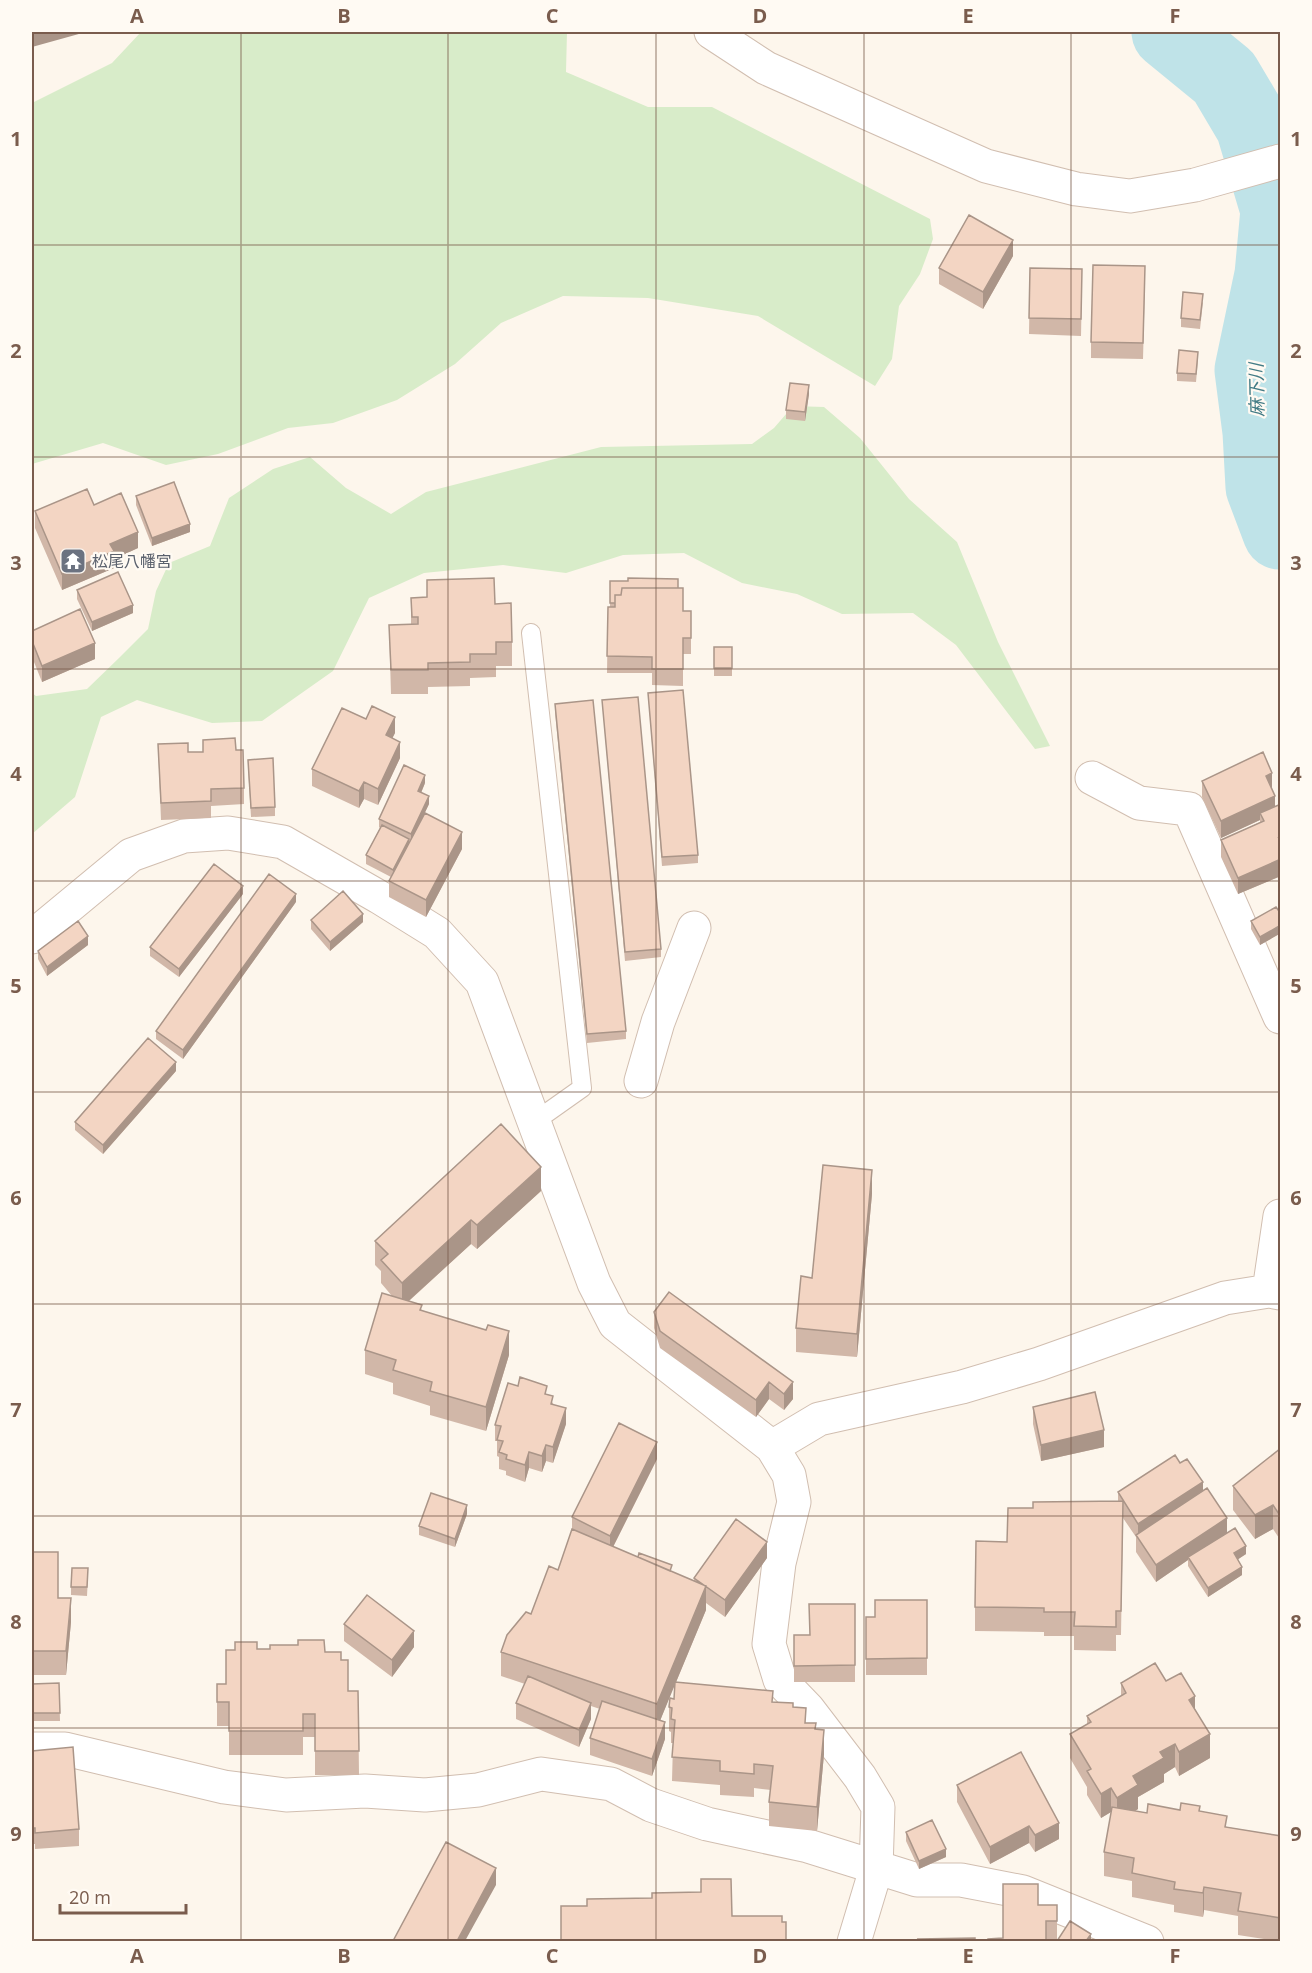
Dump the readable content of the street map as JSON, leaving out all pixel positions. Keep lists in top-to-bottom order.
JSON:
{
  "water": ["麻下川"],
  "places": {
    "temple": ["松尾八幡宮"]
  },
  "scale_bar": "20 m",
  "grid": {
    "columns": [
      "A",
      "B",
      "C",
      "D",
      "E",
      "F"
    ],
    "rows": [
      "1",
      "2",
      "3",
      "4",
      "5",
      "6",
      "7",
      "8",
      "9"
    ]
  }
}
